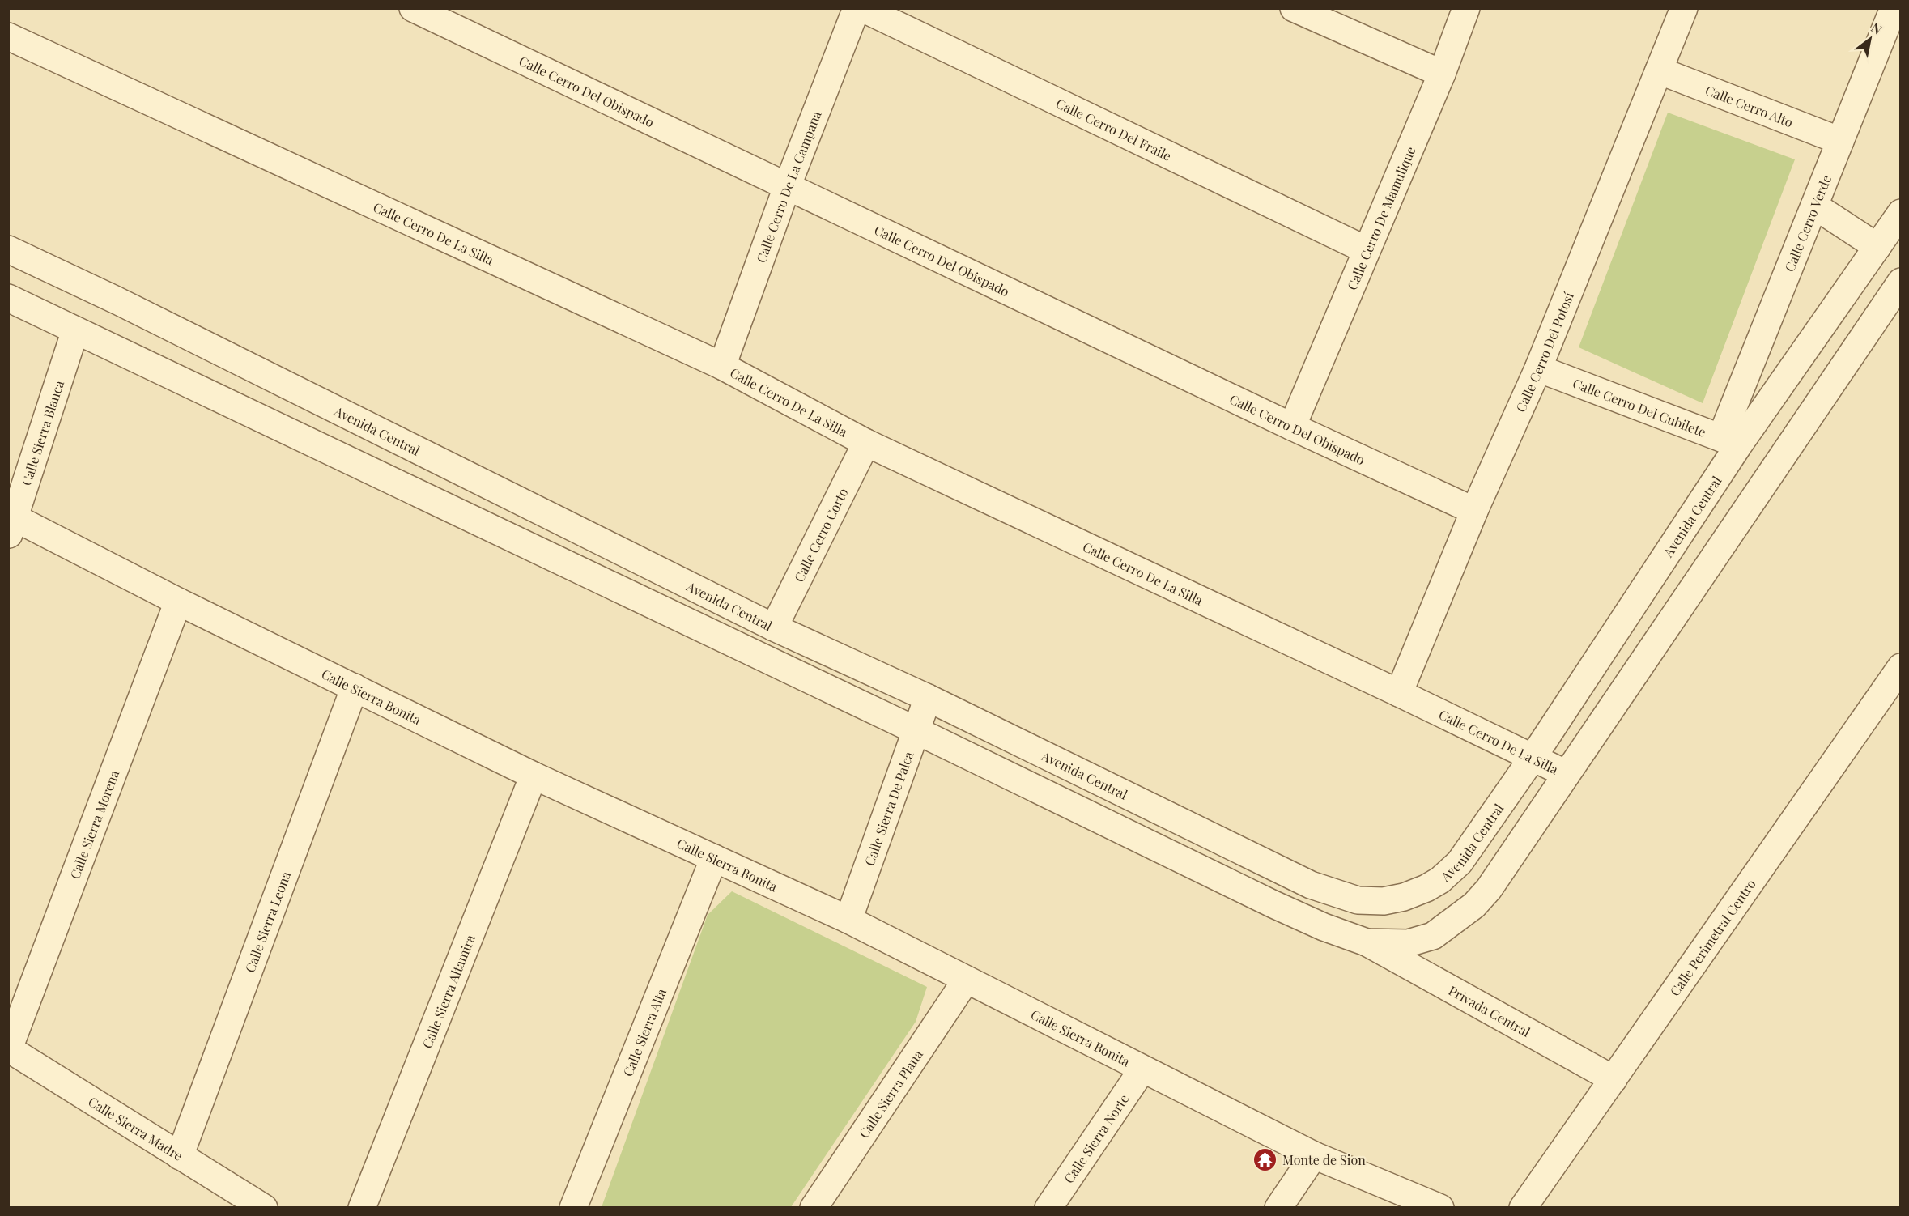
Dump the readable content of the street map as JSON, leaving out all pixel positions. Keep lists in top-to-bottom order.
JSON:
{
  "streets": {
    "street": [
      "Calle Cerro Del Obispado",
      "Calle Cerro Alto",
      "Calle Cerro Del Fraile",
      "Calle Cerro De La Campana",
      "Calle Cerro De Mamulique",
      "Calle Cerro Verde",
      "Calle Cerro De La Silla",
      "Calle Cerro Del Potosí",
      "Calle Cerro Del Cubilete",
      "Avenida Central",
      "Calle Sierra Blanca",
      "Calle Cerro Corto",
      "Calle Sierra Bonita",
      "Calle Sierra De Palca",
      "Calle Sierra Morena",
      "Calle Sierra Leona",
      "Calle Perimetral Centro",
      "Calle Sierra Altamira",
      "Privada Central",
      "Calle Sierra Alta",
      "Calle Sierra Plana",
      "Calle Sierra Madre",
      "Calle Sierra Norte"
    ]
  },
  "crossings": [
    ["Calle Cerro Del Obispado", "Calle Cerro De La Campana"],
    ["Calle Cerro Del Obispado", "Calle Cerro De Mamulique"],
    ["Calle Cerro Del Obispado", "Calle Cerro Del Potosí"],
    ["Calle Cerro Alto", "Calle Cerro Verde"],
    ["Calle Cerro Alto", "Calle Cerro Del Potosí"],
    ["Calle Cerro Del Fraile", "Calle Cerro De Mamulique"],
    ["Calle Cerro De La Campana", "Calle Cerro De La Silla"],
    ["Calle Cerro Verde", "Calle Cerro Del Cubilete"],
    ["Calle Cerro Verde", "Avenida Central"],
    ["Calle Cerro De La Silla", "Calle Cerro Del Potosí"],
    ["Calle Cerro De La Silla", "Avenida Central"],
    ["Calle Cerro De La Silla", "Calle Cerro Corto"],
    ["Calle Cerro Del Potosí", "Calle Cerro Del Cubilete"],
    ["Calle Cerro Del Cubilete", "Avenida Central"],
    ["Avenida Central", "Calle Cerro Corto"],
    ["Avenida Central", "Calle Sierra De Palca"],
    ["Calle Sierra Blanca", "Calle Sierra Bonita"],
    ["Calle Sierra Bonita", "Calle Sierra De Palca"],
    ["Calle Sierra Bonita", "Calle Sierra Morena"],
    ["Calle Sierra Bonita", "Calle Sierra Leona"],
    ["Calle Sierra Bonita", "Calle Sierra Altamira"],
    ["Calle Sierra Bonita", "Calle Sierra Alta"],
    ["Calle Sierra Bonita", "Calle Sierra Plana"],
    ["Calle Sierra Bonita", "Calle Sierra Norte"],
    ["Calle Sierra Morena", "Calle Sierra Madre"],
    ["Calle Sierra Leona", "Calle Sierra Madre"],
    ["Calle Perimetral Centro", "Privada Central"]
  ],
  "places": {
    "temple": ["Monte de Sion"]
  },
  "north": "top right"
}
